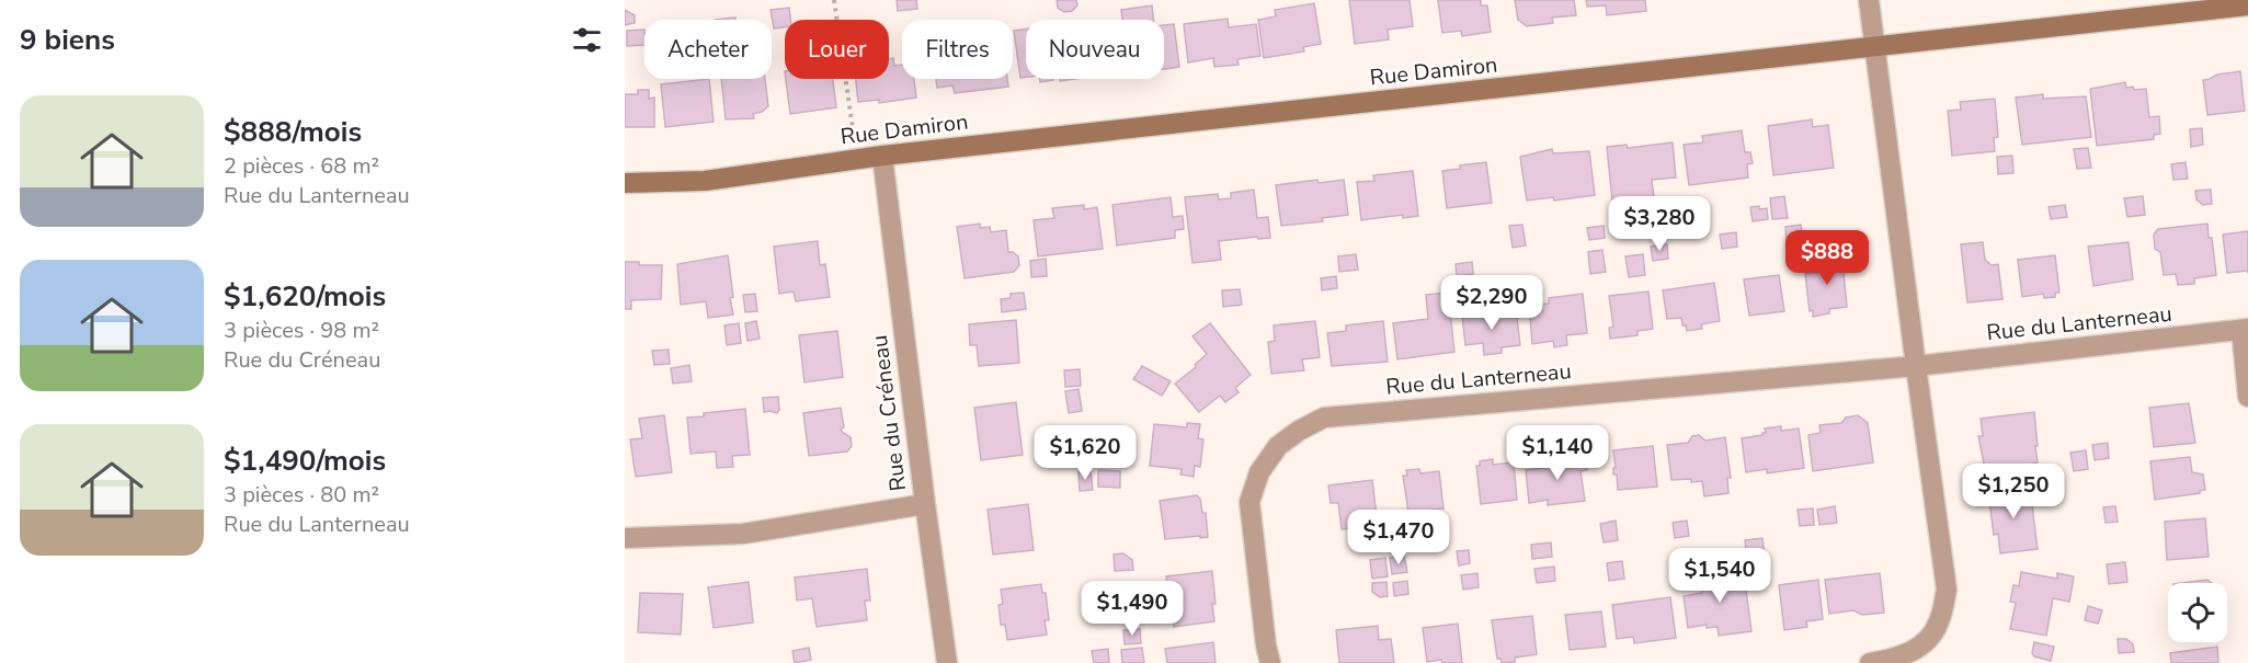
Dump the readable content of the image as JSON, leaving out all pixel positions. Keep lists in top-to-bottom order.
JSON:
{
  "streets": {
    "street": ["Rue Damiron", "Rue du Lanterneau", "Rue du Créneau"]
  },
  "crossings": [
    ["Rue Damiron", "Rue du Créneau"]
  ],
  "page": {
    "heading": "9 biens",
    "chip": [
      "Acheter",
      "Louer",
      "Filtres",
      "Nouveau"
    ],
    "list": [
      {
        "name": "$888/mois",
        "note": "2 pièces · 68 m² · Rue du Lanterneau"
      },
      {
        "name": "$1,620/mois",
        "note": "3 pièces · 98 m² · Rue du Créneau"
      },
      {
        "name": "$1,490/mois",
        "note": "3 pièces · 80 m² · Rue du Lanterneau"
      }
    ],
    "price": [
      "$3,280",
      "$888",
      "$2,290",
      "$1,620",
      "$1,140",
      "$1,250",
      "$1,470",
      "$1,540",
      "$1,490"
    ]
  }
}
